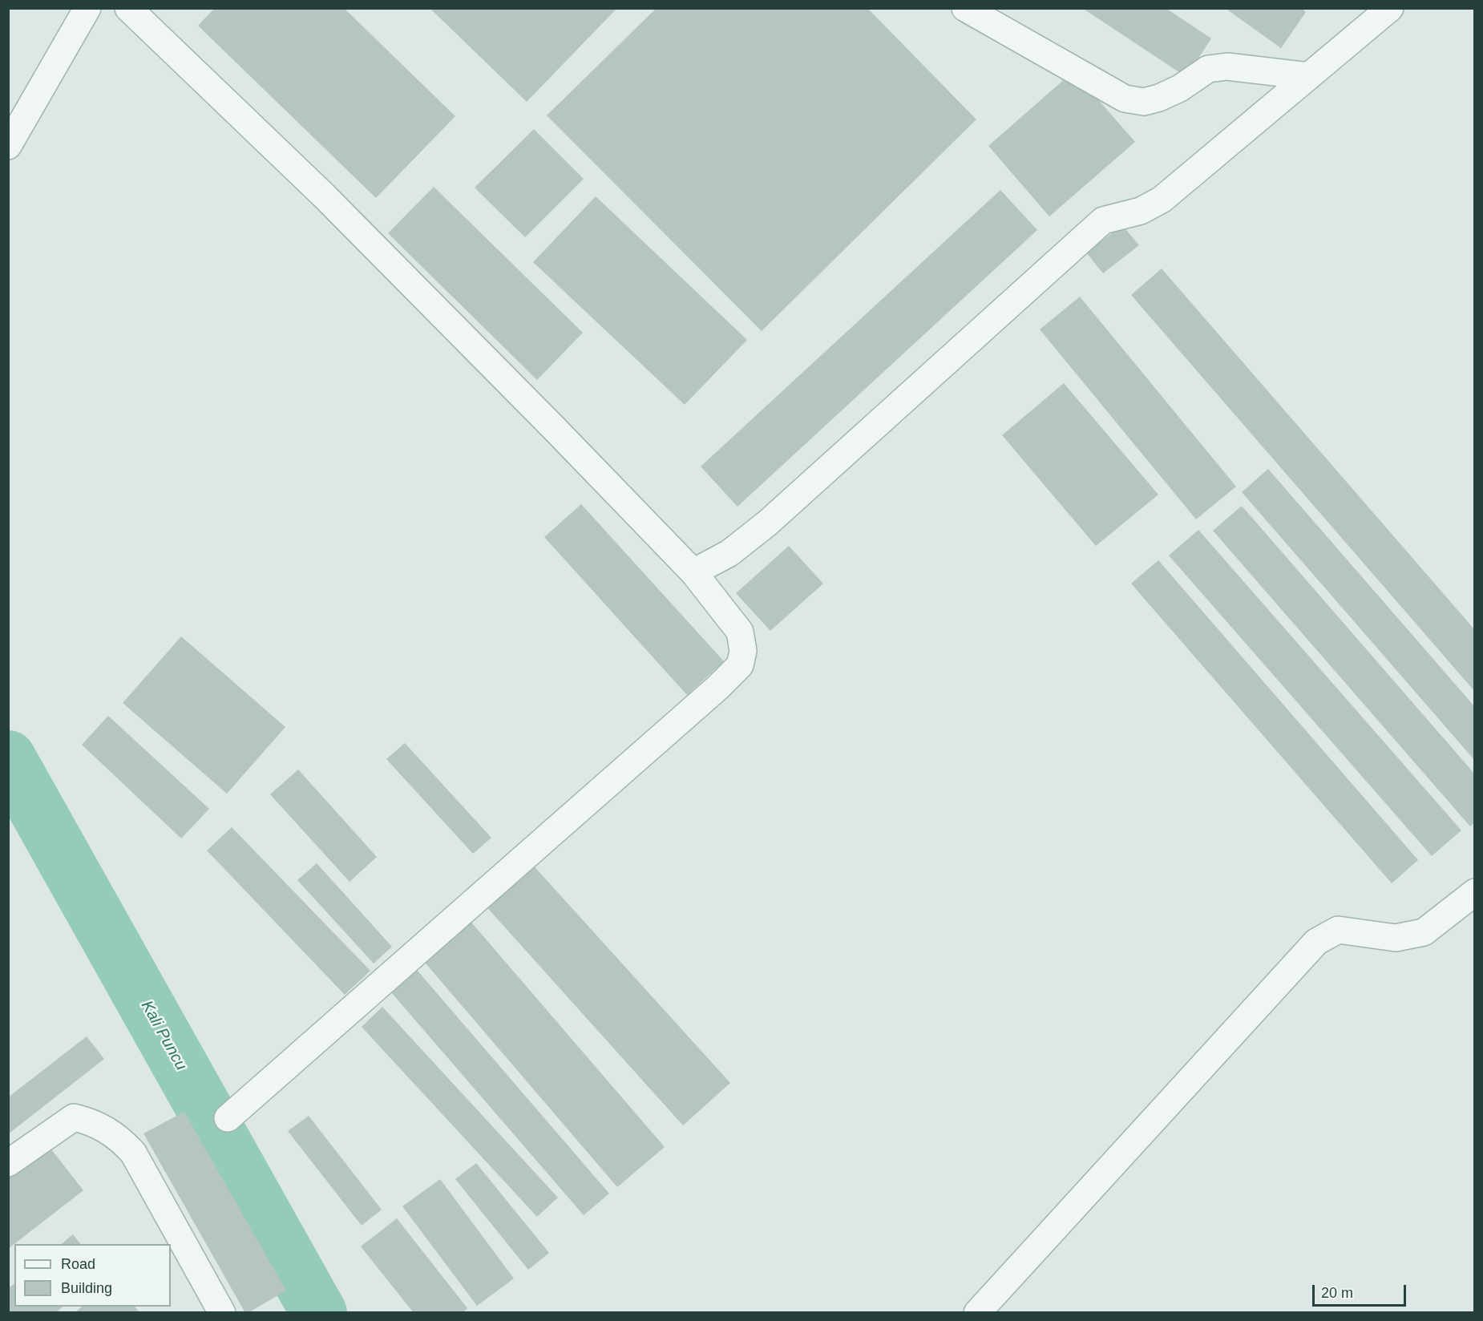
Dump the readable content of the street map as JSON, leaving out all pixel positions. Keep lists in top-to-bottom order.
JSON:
{
  "water": ["Kali Puncu"],
  "legend": ["Road", "Building"],
  "scale_bar": "20 m"
}
